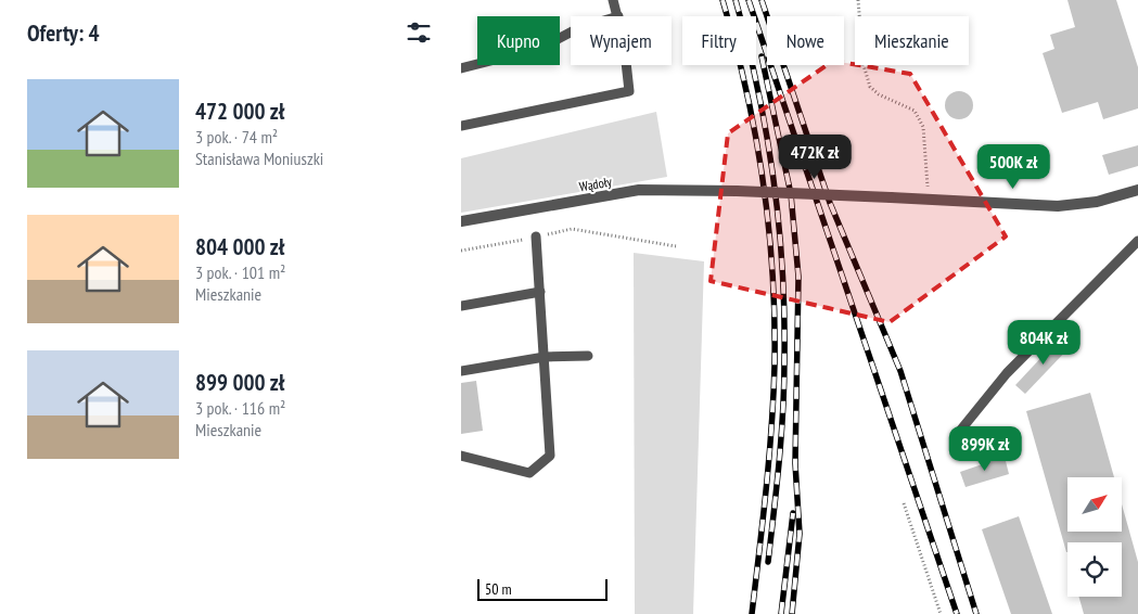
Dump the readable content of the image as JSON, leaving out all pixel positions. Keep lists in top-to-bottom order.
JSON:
{
  "streets": {
    "street": ["Wądoły"]
  },
  "scale_bar": "50 m",
  "north": "top right",
  "page": {
    "heading": "Oferty: 4",
    "chip": [
      "Kupno",
      "Wynajem",
      "Filtry",
      "Nowe",
      "Mieszkanie"
    ],
    "list": [
      {
        "name": "472 000 zł",
        "note": "3 pok. · 74 m² · Stanisława Moniuszki"
      },
      {
        "name": "804 000 zł",
        "note": "3 pok. · 101 m² · Mieszkanie"
      },
      {
        "name": "899 000 zł",
        "note": "3 pok. · 116 m² · Mieszkanie"
      }
    ],
    "price": [
      "472K zł",
      "500K zł",
      "804K zł",
      "899K zł"
    ],
    "scale": "50 m"
  }
}
